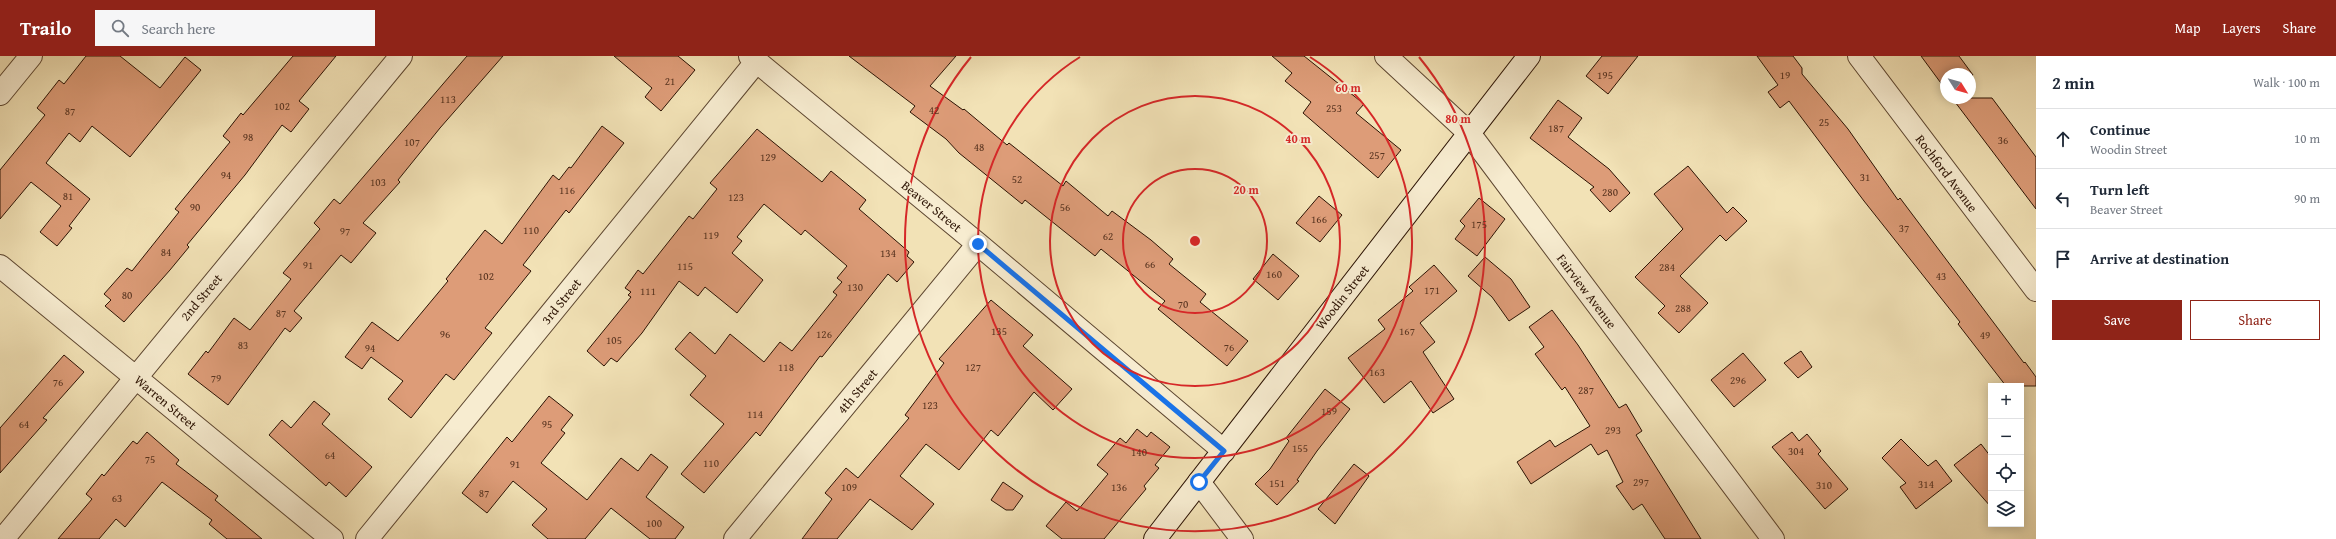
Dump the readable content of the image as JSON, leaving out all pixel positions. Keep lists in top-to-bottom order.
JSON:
{
  "streets": {
    "street": [
      "Rochford Avenue",
      "Beaver Street",
      "Fairview Avenue",
      "2nd Street",
      "Woodin Street",
      "3rd Street",
      "4th Street",
      "Warren Street"
    ]
  },
  "crossings": [
    ["Beaver Street", "Woodin Street"],
    ["Beaver Street", "3rd Street"],
    ["Beaver Street", "4th Street"],
    ["Fairview Avenue", "Woodin Street"],
    ["2nd Street", "Warren Street"]
  ],
  "house_numbers": [
    "195",
    "19",
    "21",
    "113",
    "102",
    "253",
    "42",
    "87",
    "25",
    "187",
    "98",
    "36",
    "107",
    "48",
    "257",
    "129",
    "94",
    "31",
    "52",
    "103",
    "116",
    "280",
    "81",
    "123",
    "90",
    "56",
    "166",
    "175",
    "37",
    "110",
    "97",
    "119",
    "62",
    "84",
    "134",
    "66",
    "91",
    "115",
    "284",
    "160",
    "102",
    "43",
    "130",
    "171",
    "111",
    "80",
    "70",
    "288",
    "87",
    "135",
    "167",
    "96",
    "126",
    "49",
    "105",
    "83",
    "76",
    "94",
    "118",
    "127",
    "163",
    "79",
    "296",
    "76",
    "287",
    "123",
    "159",
    "114",
    "64",
    "95",
    "293",
    "155",
    "304",
    "140",
    "64",
    "75",
    "110",
    "91",
    "297",
    "151",
    "314",
    "310",
    "109",
    "136",
    "87",
    "63",
    "100"
  ],
  "north": "bottom right",
  "page": {
    "header": "Trailo",
    "search": "Search here",
    "nav": ["Map", "Layers", "Share"],
    "heading": ["2 min", "Walk · 100 m"],
    "list": [
      ["Continue", "Woodin Street", "10 m"],
      ["Turn left", "Beaver Street", "90 m"],
      "Arrive at destination"
    ],
    "buttons": ["Save", "Share"],
    "map_buttons": ["+", "−"]
  },
  "rings": [
    "60 m",
    "80 m",
    "40 m",
    "20 m"
  ]
}
